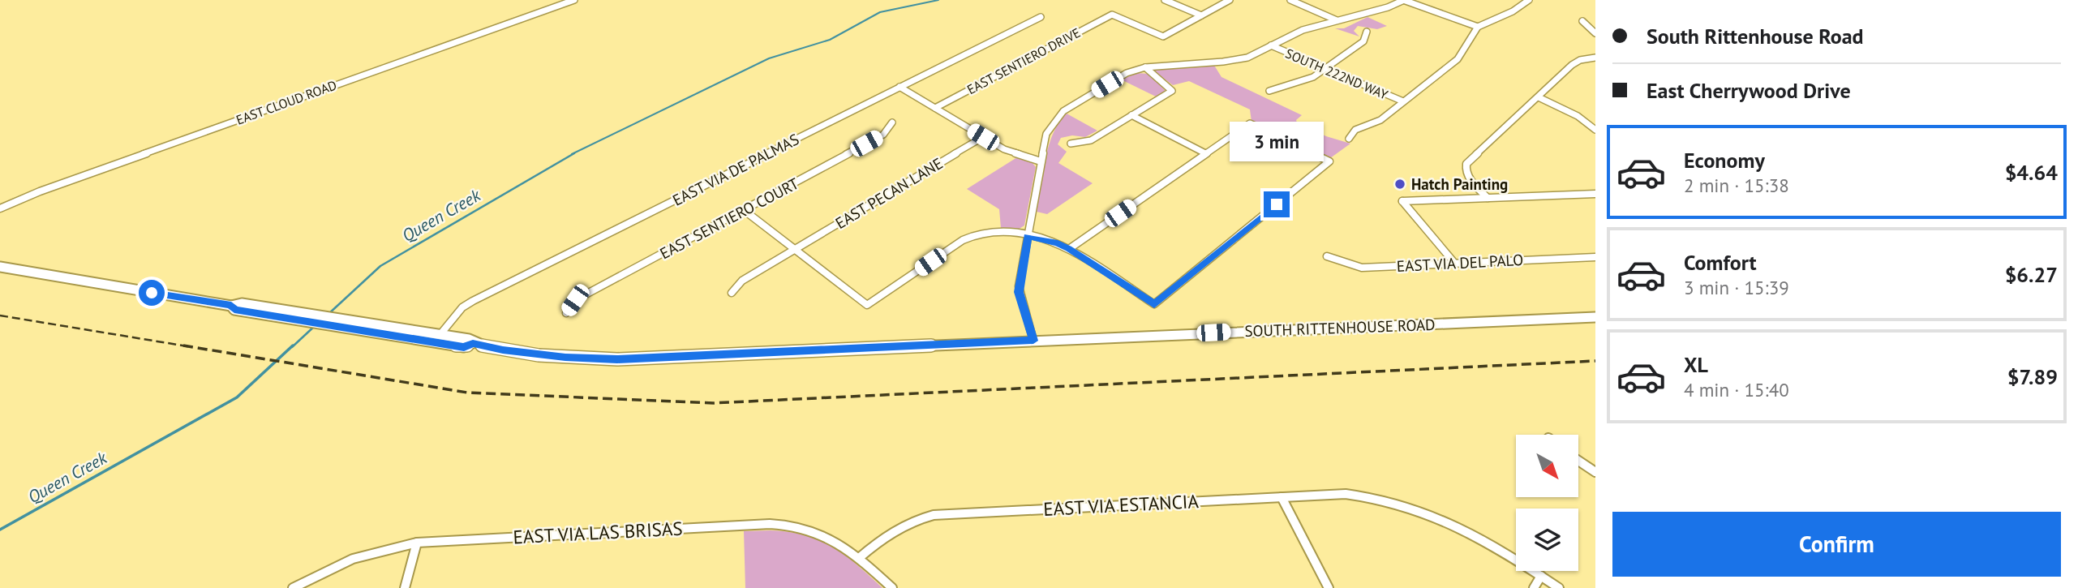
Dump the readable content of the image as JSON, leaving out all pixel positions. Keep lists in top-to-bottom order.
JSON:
{
  "streets": {
    "main road": ["SOUTH RITTENHOUSE ROAD"],
    "street": [
      "EAST SENTIERO DRIVE",
      "SOUTH 222ND WAY",
      "EAST CLOUD ROAD",
      "EAST VIA DE PALMAS",
      "EAST PECAN LANE",
      "EAST SENTIERO COURT",
      "EAST VIA DEL PALO",
      "EAST VIA ESTANCIA",
      "EAST VIA LAS BRISAS"
    ]
  },
  "crossings": [
    ["EAST VIA DE PALMAS", "SOUTH RITTENHOUSE ROAD"],
    ["EAST VIA ESTANCIA", "EAST VIA LAS BRISAS"]
  ],
  "water": ["Queen Creek"],
  "places": ["Hatch Painting"],
  "north": "bottom right",
  "page": {
    "banner": ["South Rittenhouse Road", "East Cherrywood Drive"],
    "bubble": "3 min",
    "list": [
      {
        "name": "Economy",
        "note": "2 min · 15:38",
        "value": "$4.64"
      },
      {
        "name": "Comfort",
        "note": "3 min · 15:39",
        "value": "$6.27"
      },
      {
        "name": "XL",
        "note": "4 min · 15:40",
        "value": "$7.89"
      }
    ],
    "buttons": "Confirm"
  }
}
